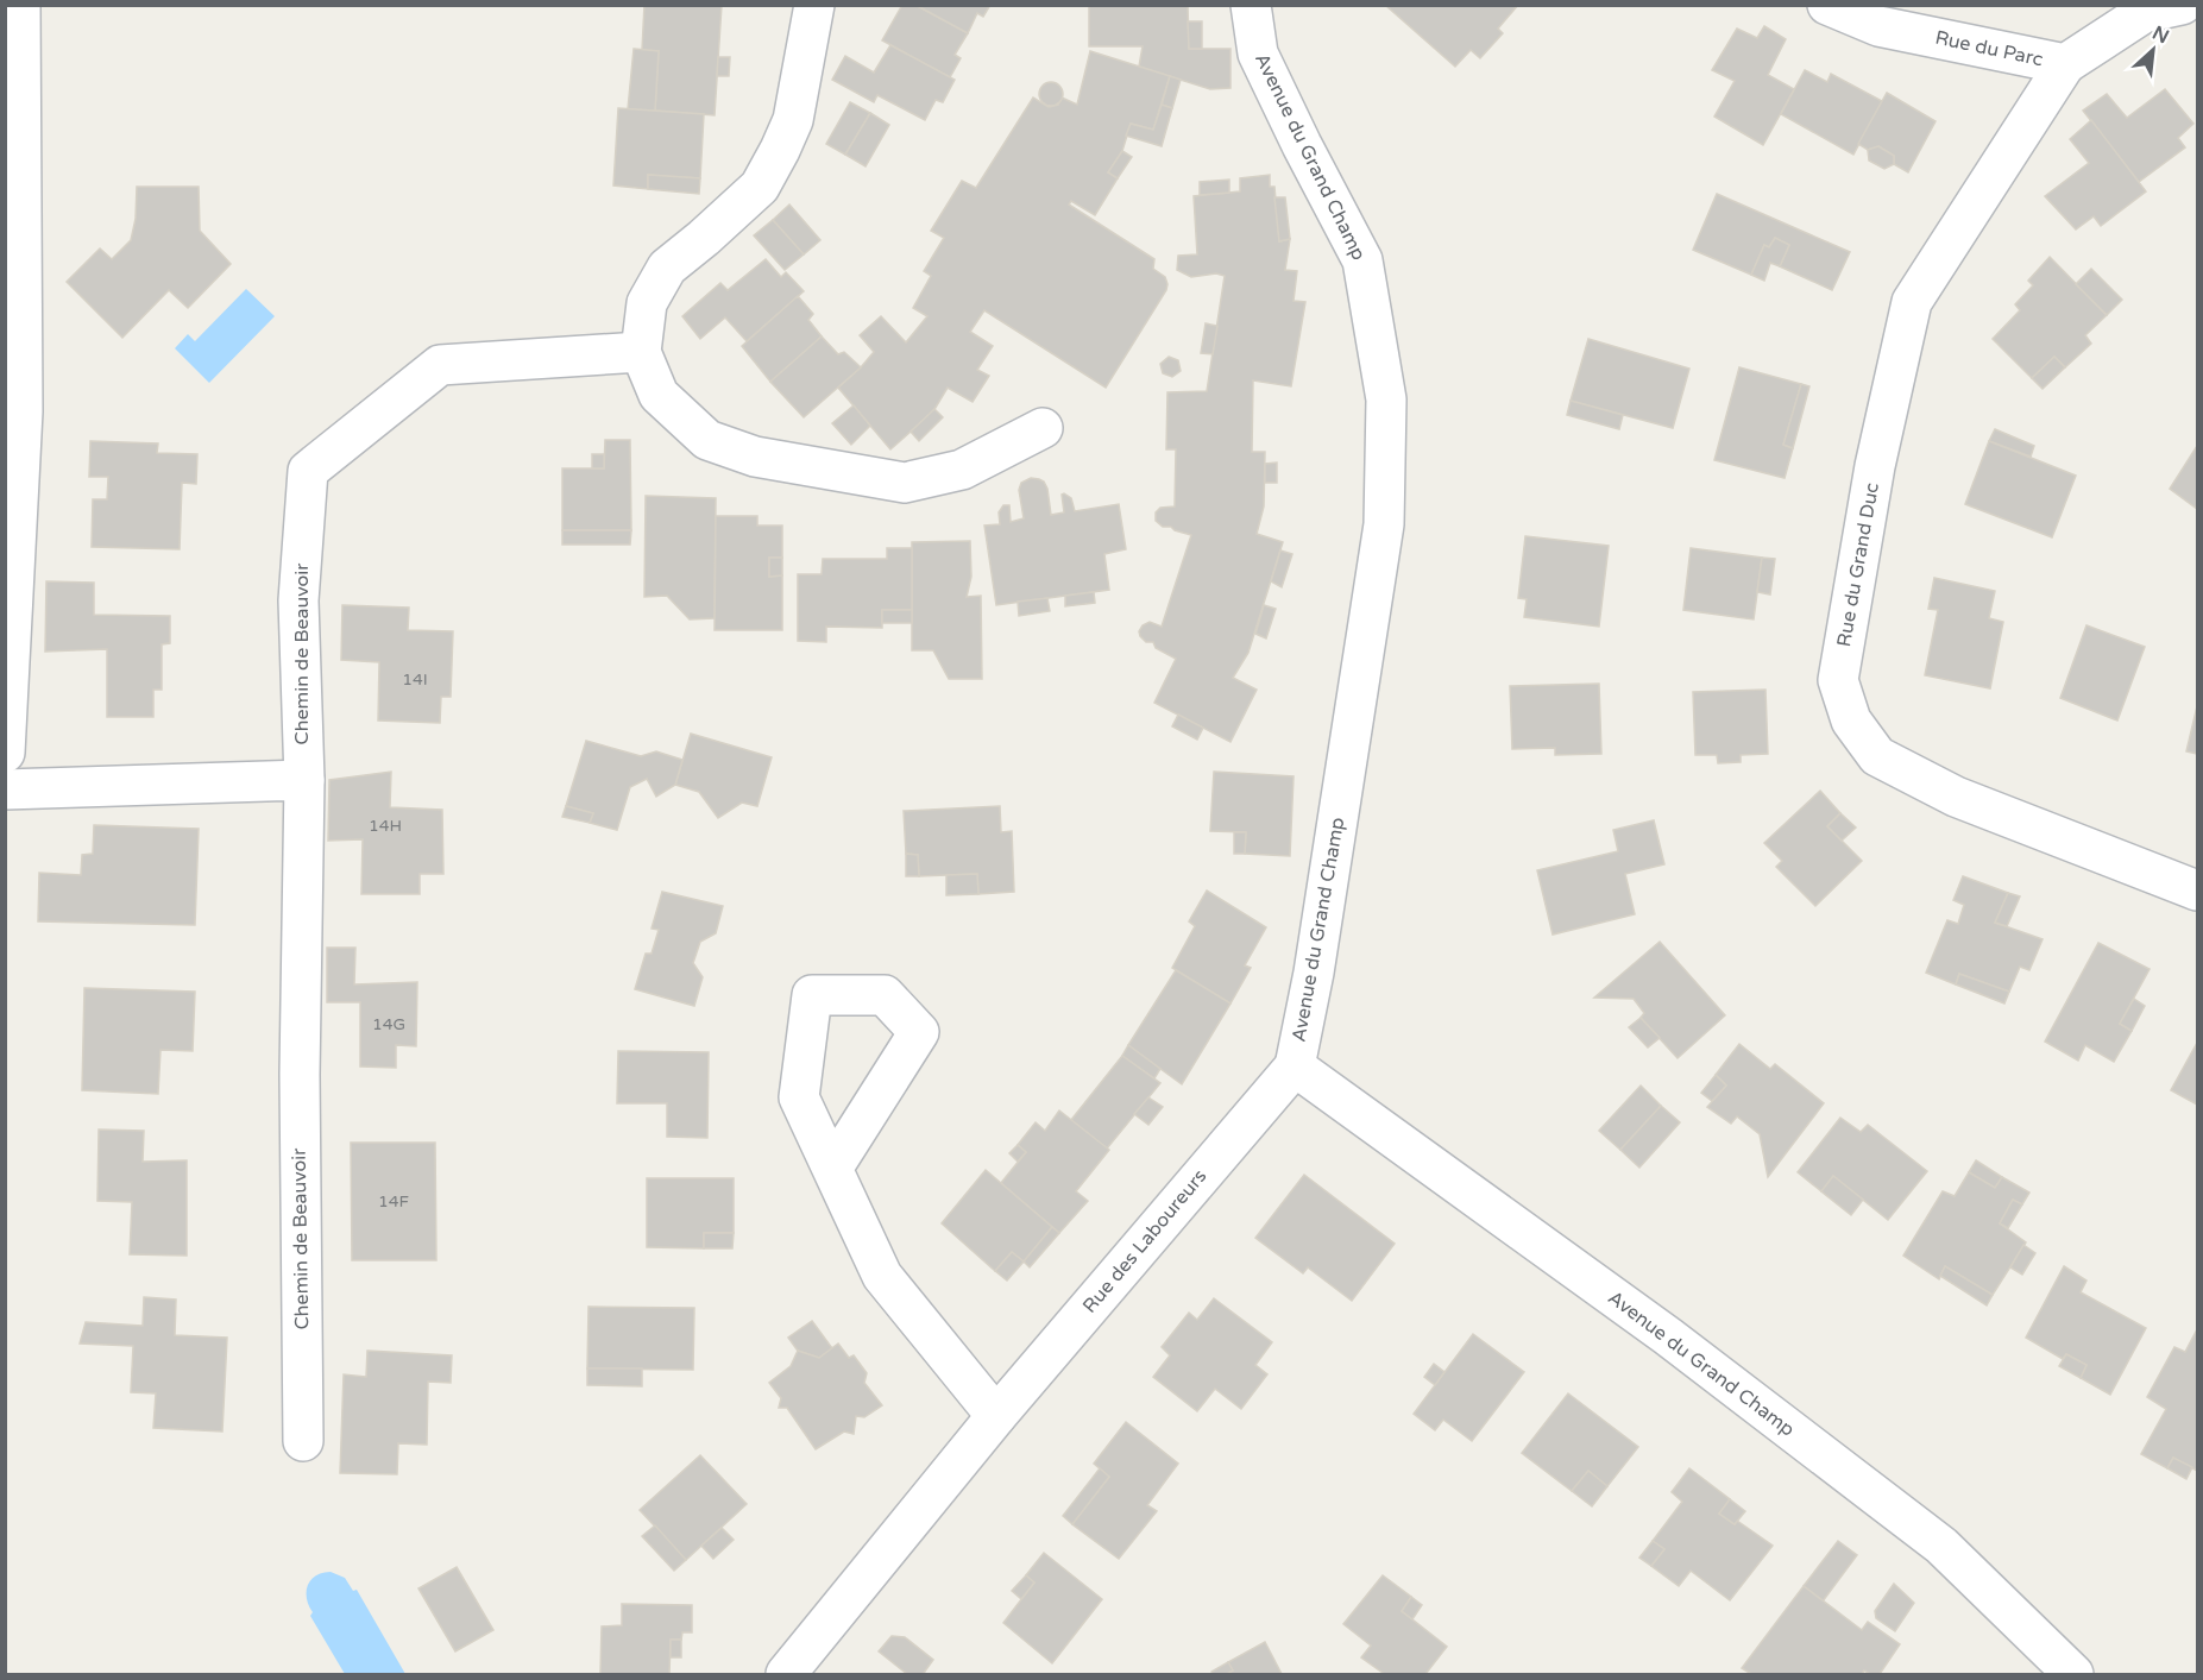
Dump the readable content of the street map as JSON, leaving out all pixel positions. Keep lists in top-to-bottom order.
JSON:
{
  "streets": {
    "street": [
      "Rue du Parc",
      "Avenue du Grand Champ",
      "Rue du Grand Duc",
      "Chemin de Beauvoir",
      "Rue des Laboureurs"
    ]
  },
  "crossings": [
    ["Rue du Parc", "Rue du Grand Duc"],
    ["Avenue du Grand Champ", "Rue des Laboureurs"]
  ],
  "house_numbers": [
    "14I",
    "14H",
    "14G",
    "14F"
  ],
  "north": "top right"
}
